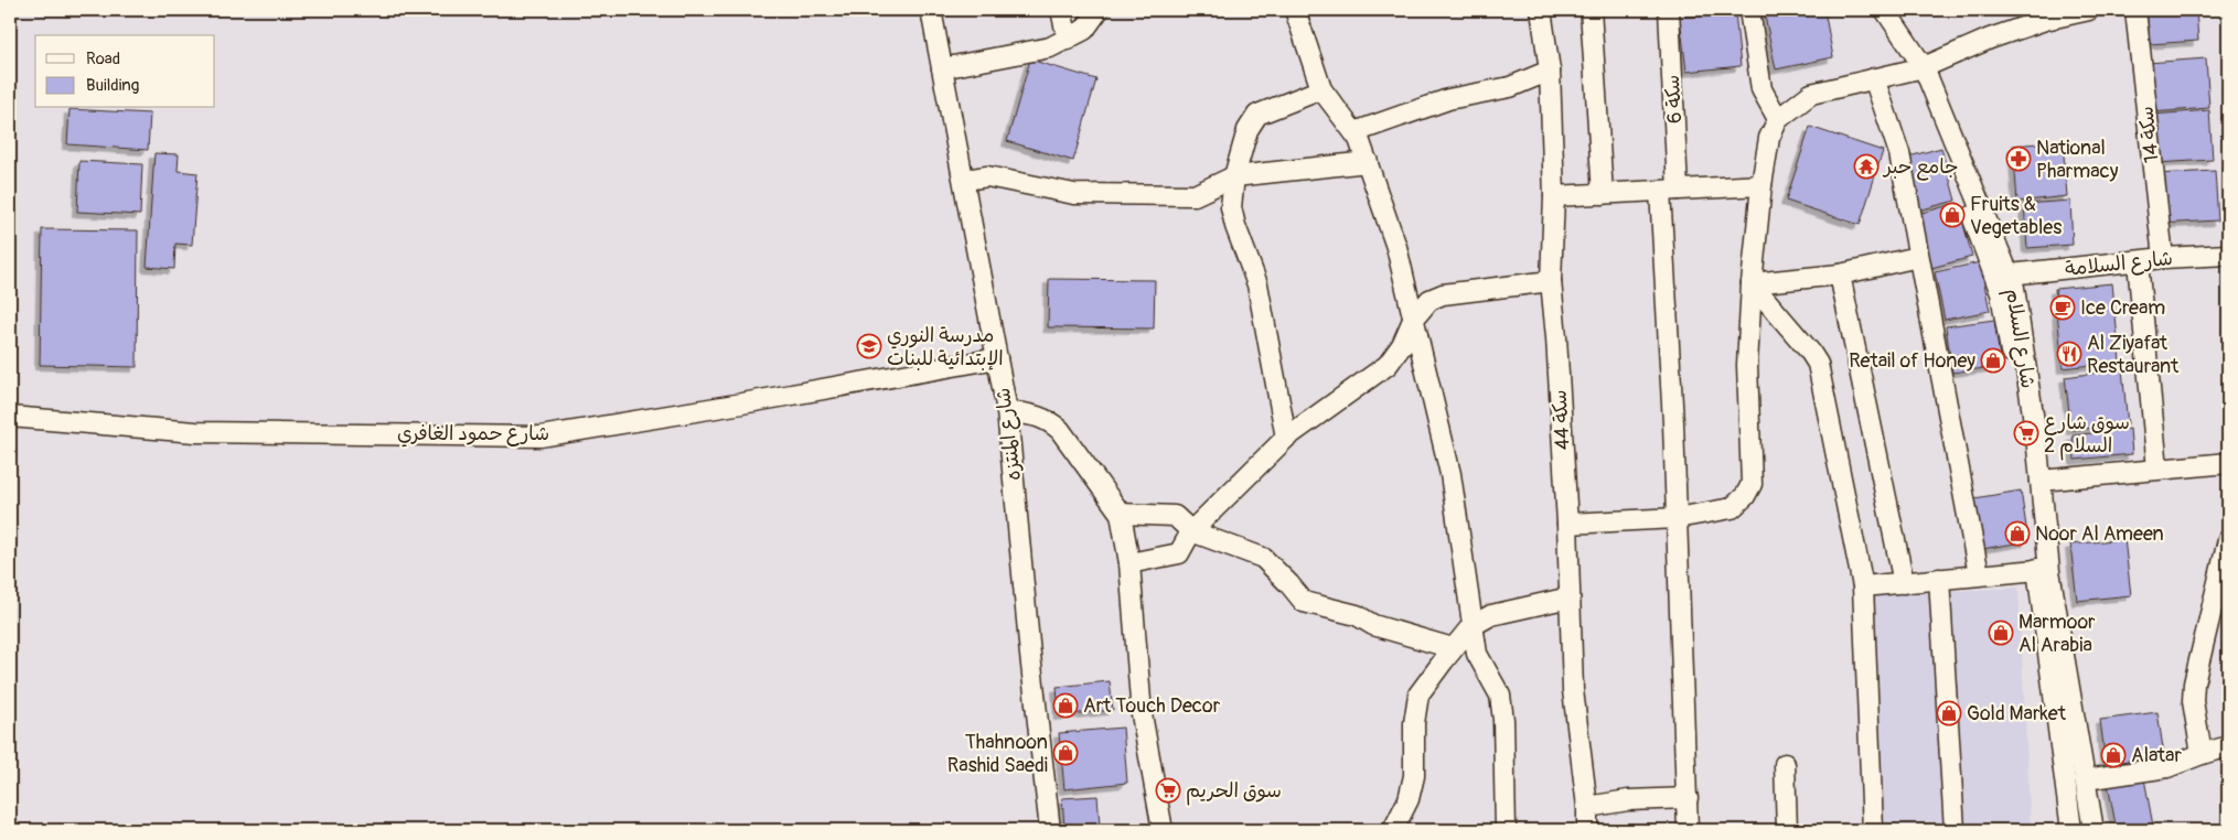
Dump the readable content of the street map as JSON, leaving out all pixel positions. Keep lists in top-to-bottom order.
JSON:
{
  "streets": {
    "street": [
      "سكة 6",
      "سكة 14",
      "شارع السلامة",
      "شارع السلام",
      "سكة 44",
      "شارع حمود الغافري",
      "شارع المنتزه"
    ]
  },
  "crossings": [
    ["سكة 14", "شارع السلامة"],
    ["شارع السلامة", "شارع السلام"],
    ["شارع حمود الغافري", "شارع المنتزه"]
  ],
  "places": {
    "pharmacy": ["National Pharmacy"],
    "temple": ["جامع حبر"],
    "shop": [
      "Fruits & Vegetables",
      "Retail of Honey",
      "Noor Al Ameen",
      "Marmoor Al Arabia",
      "Art Touch Decor",
      "Gold Market",
      "Thahnoon Rashid Saedi",
      "Alatar"
    ],
    "cafe": ["Ice Cream"],
    "school or university": ["مدرسة النوري الإبتدائية للبنات"],
    "restaurant": ["Al Ziyafat Restaurant"],
    "supermarket": ["سوق شارع السلام 2", "سوق الحريم"]
  },
  "legend": ["Road", "Building"]
}
